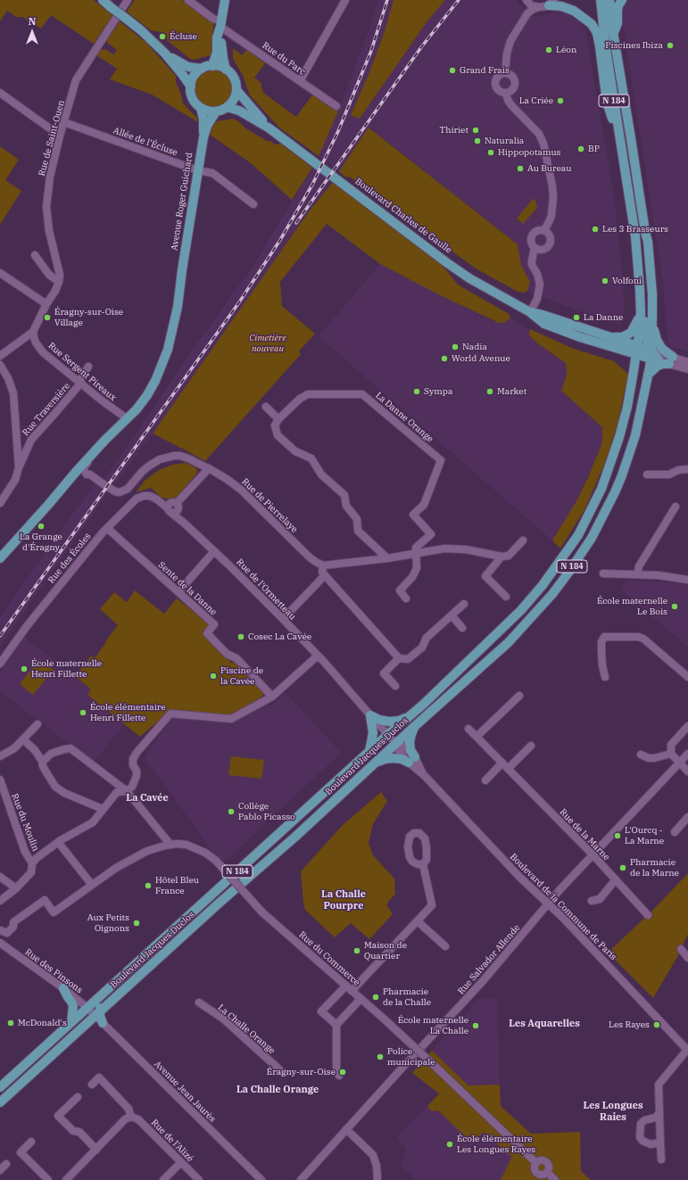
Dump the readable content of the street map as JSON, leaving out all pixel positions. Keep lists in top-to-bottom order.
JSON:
{
  "streets": {
    "main road": [
      "N 184",
      "Avenue Roger Guichard",
      "Boulevard Charles de Gaulle",
      "Boulevard Jacques Duclos"
    ],
    "street": [
      "Rue du Parc",
      "Rue de Saint-Ouen",
      "Allée de l'Écluse",
      "Rue Sergent Pireaux",
      "Rue Traversière",
      "La Danne Orange",
      "Rue de Pierrelaye",
      "Rue des Écoles",
      "Sente de la Danne",
      "Rue de l'Ormetteau",
      "Rue du Moulin",
      "Rue de la Marne",
      "Boulevard de la Commune de Paris",
      "Rue du Commerce",
      "Rue Salvador Allende",
      "Rue des Pinsons",
      "La Challe Orange",
      "Avenue Jean Jaurès",
      "Rue de l'Alizé"
    ]
  },
  "crossings": [
    ["N 184", "Boulevard Charles de Gaulle"],
    ["N 184", "Rue de l'Ormetteau"],
    ["N 184", "Boulevard Jacques Duclos"],
    ["N 184", "Boulevard de la Commune de Paris"],
    ["N 184", "Rue des Pinsons"],
    ["Rue de Saint-Ouen", "Allée de l'Écluse"],
    ["Allée de l'Écluse", "Avenue Roger Guichard"],
    ["Avenue Roger Guichard", "Boulevard Charles de Gaulle"],
    ["Avenue Roger Guichard", "Rue Sergent Pireaux"],
    ["Avenue Roger Guichard", "Rue de Pierrelaye"],
    ["Boulevard Charles de Gaulle", "Boulevard Jacques Duclos"],
    ["Rue Sergent Pireaux", "Rue Traversière"],
    ["Rue des Écoles", "Sente de la Danne"],
    ["Rue des Écoles", "Rue de l'Ormetteau"],
    ["Sente de la Danne", "Rue de l'Ormetteau"],
    ["Rue de l'Ormetteau", "Boulevard Jacques Duclos"],
    ["Rue de l'Ormetteau", "Boulevard de la Commune de Paris"],
    ["Boulevard Jacques Duclos", "Boulevard de la Commune de Paris"],
    ["Boulevard Jacques Duclos", "Rue des Pinsons"],
    ["Rue de la Marne", "Rue Salvador Allende"],
    ["Boulevard de la Commune de Paris", "Rue Salvador Allende"]
  ],
  "districts": [
    "La Cavée",
    "La Challe Pourpre",
    "Les Aquarelles",
    "La Challe Orange",
    "Les Longues Raies"
  ],
  "parks": ["Cimetière nouveau"],
  "places": [
    "Écluse",
    "Piscines Ibiza",
    "Léon",
    "Grand Frais",
    "La Criée",
    "Thiriet",
    "Naturalia",
    "BP",
    "Hippopotamus",
    "Au Bureau",
    "Les 3 Brasseurs",
    "Volfoni",
    "Éragny-sur-Oise Village",
    "La Danne",
    "Nadia",
    "World Avenue",
    "Sympa",
    "Market",
    "La Grange d'Éragny",
    "École maternelle Le Bois",
    "Cosec La Cavée",
    "École maternelle Henri Fillette",
    "Piscine de la Cavée",
    "École élémentaire Henri Fillette",
    "Collège Pablo Picasso",
    "L'Ourcq - La Marne",
    "Pharmacie de la Marne",
    "Hôtel Bleu France",
    "Aux Petits Oignons",
    "Maison de Quartier",
    "Pharmacie de la Challe",
    "McDonald's",
    "Les Rayes",
    "École maternelle La Challe",
    "Police municipale",
    "Éragny-sur-Oise",
    "École élémentaire Les Longues Rayes"
  ],
  "north": "top"
}
